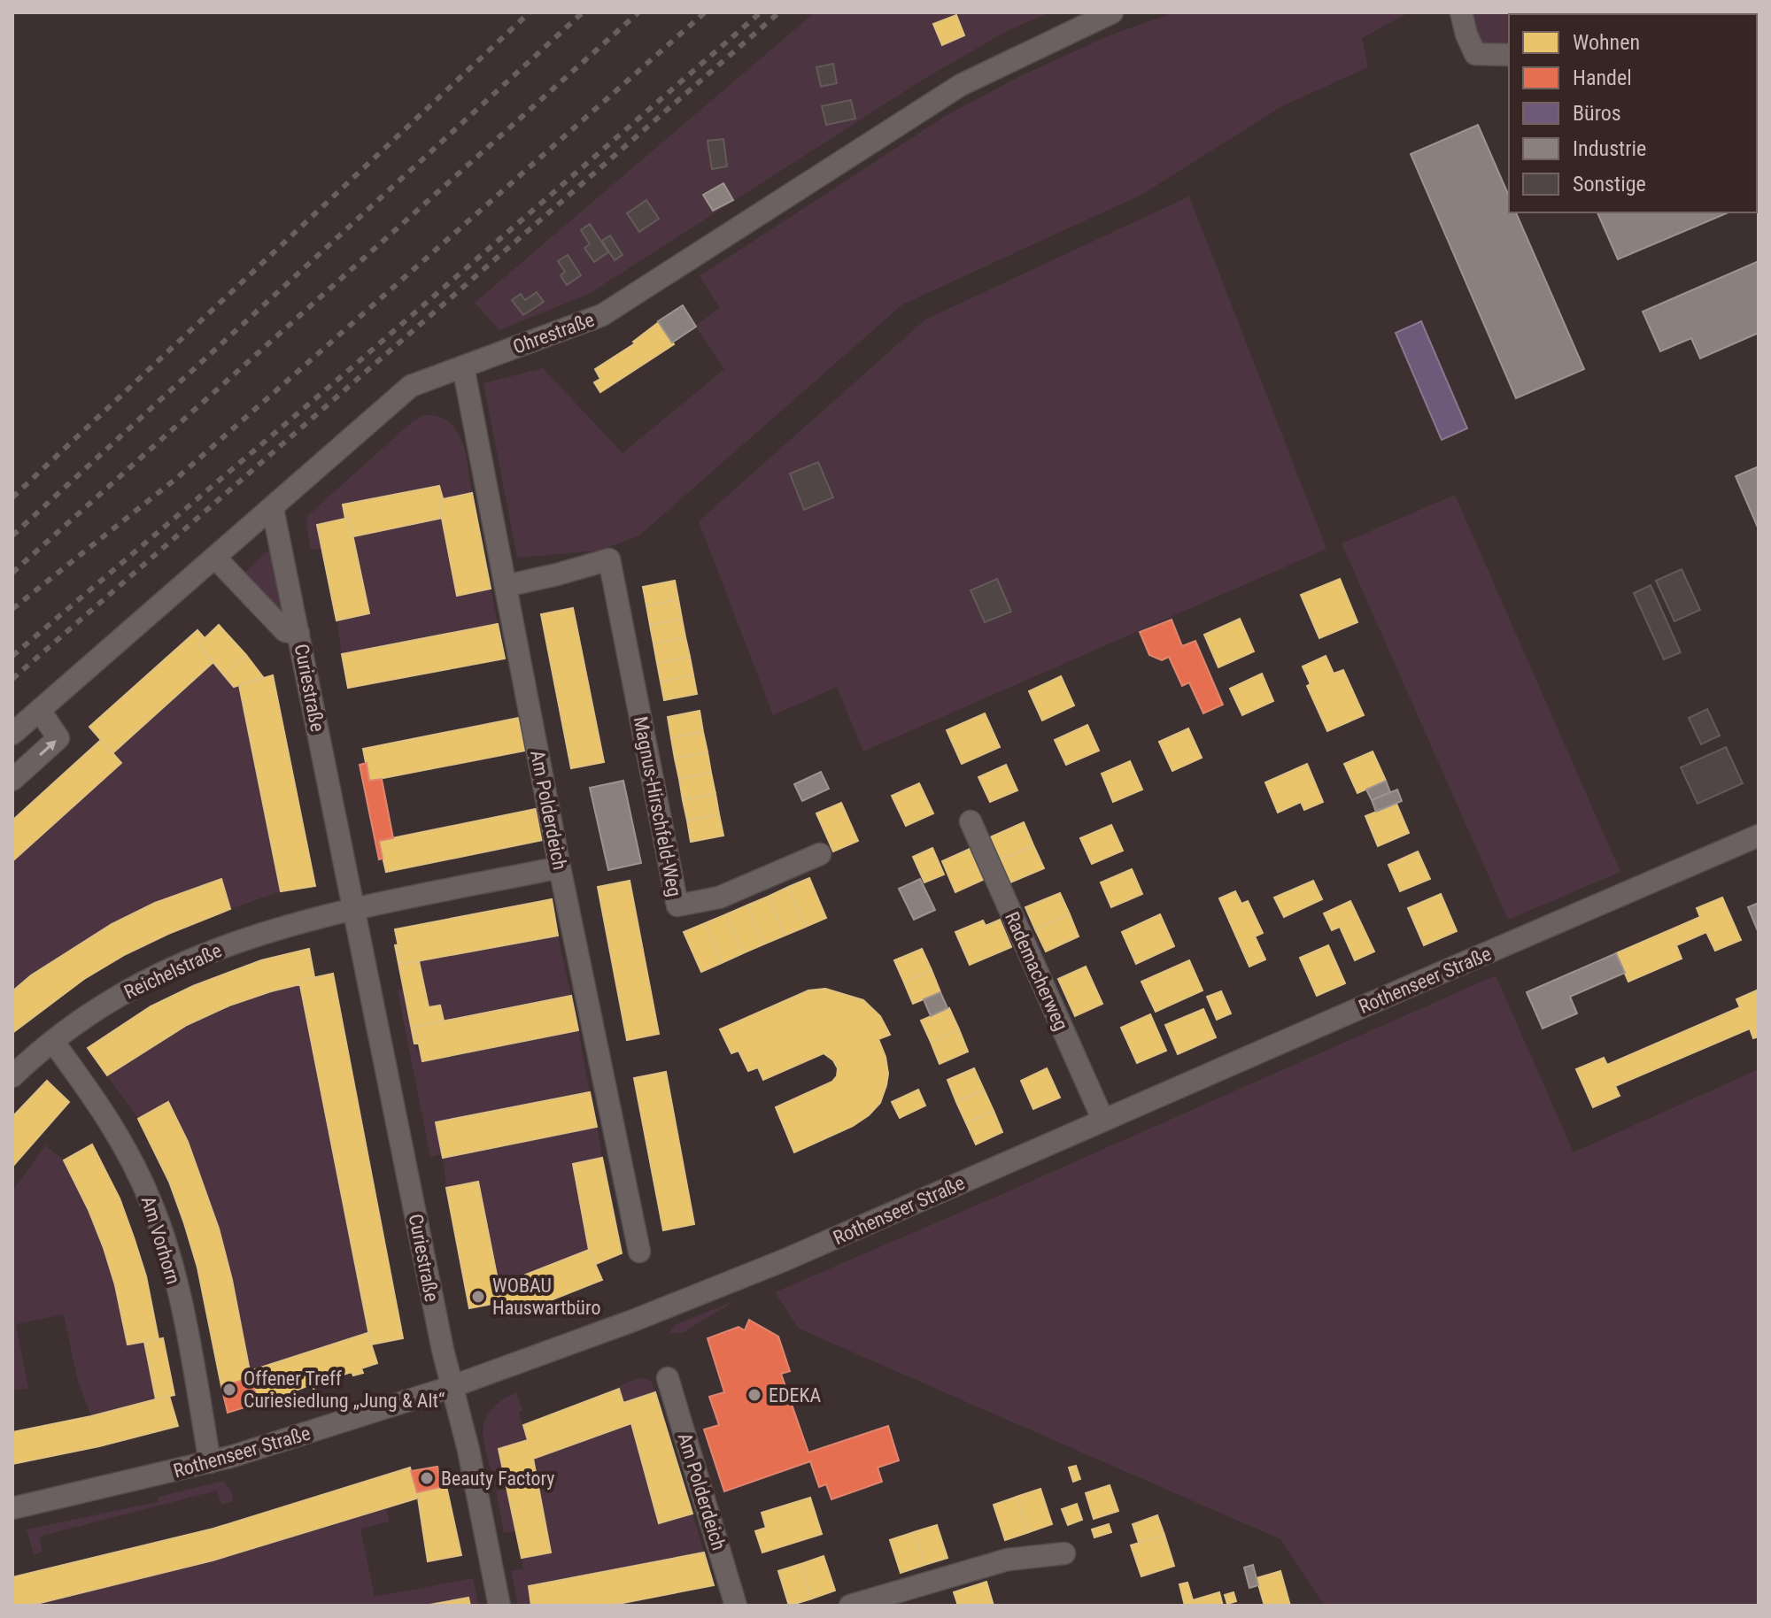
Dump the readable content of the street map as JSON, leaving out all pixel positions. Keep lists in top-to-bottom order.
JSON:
{
  "streets": {
    "street": [
      "Ohrestraße",
      "Curiestraße",
      "Magnus-Hirschfeld-Weg",
      "Am Polderdeich",
      "Reichelstraße",
      "Rademacherweg",
      "Rothenseer Straße",
      "Am Vorhorn"
    ]
  },
  "crossings": [
    ["Ohrestraße", "Curiestraße"],
    ["Ohrestraße", "Am Polderdeich"],
    ["Curiestraße", "Reichelstraße"],
    ["Curiestraße", "Rothenseer Straße"],
    ["Magnus-Hirschfeld-Weg", "Am Polderdeich"],
    ["Reichelstraße", "Am Vorhorn"],
    ["Rademacherweg", "Rothenseer Straße"],
    ["Rothenseer Straße", "Am Vorhorn"]
  ],
  "places": [
    "WOBAU Hauswartbüro",
    "Offener Treff Curiesiedlung „Jung & Alt“",
    "EDEKA",
    "Beauty Factory"
  ],
  "legend": [
    "Wohnen",
    "Handel",
    "Büros",
    "Industrie",
    "Sonstige"
  ]
}
